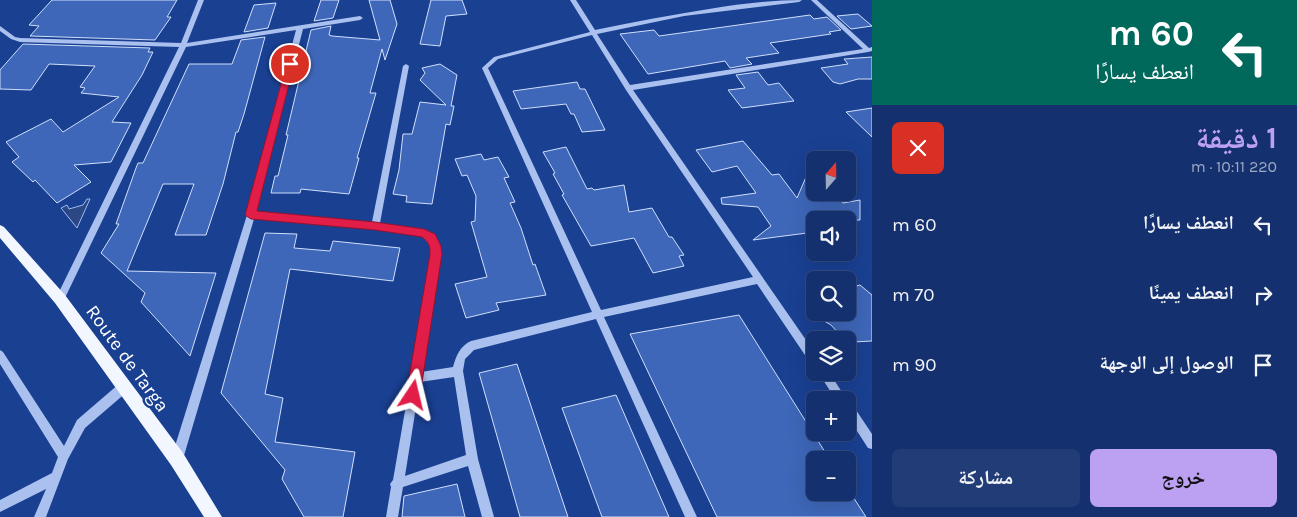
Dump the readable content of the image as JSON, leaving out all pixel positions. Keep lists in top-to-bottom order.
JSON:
{
  "streets": {
    "main road": ["Route de Targa"]
  },
  "north": "top",
  "page": {
    "turn": ["60 m", "انعطف يسارًا"],
    "heading": ["1 دقيقة", "220 m · 10:11"],
    "map_buttons": ["+", "−"],
    "list": [
      {
        "name": "انعطف يسارًا",
        "value": "60 m"
      },
      {
        "name": "انعطف يمينًا",
        "value": "70 m"
      },
      {
        "name": "الوصول إلى الوجهة",
        "value": "90 m"
      }
    ],
    "buttons": ["خروج", "مشاركة"]
  }
}
